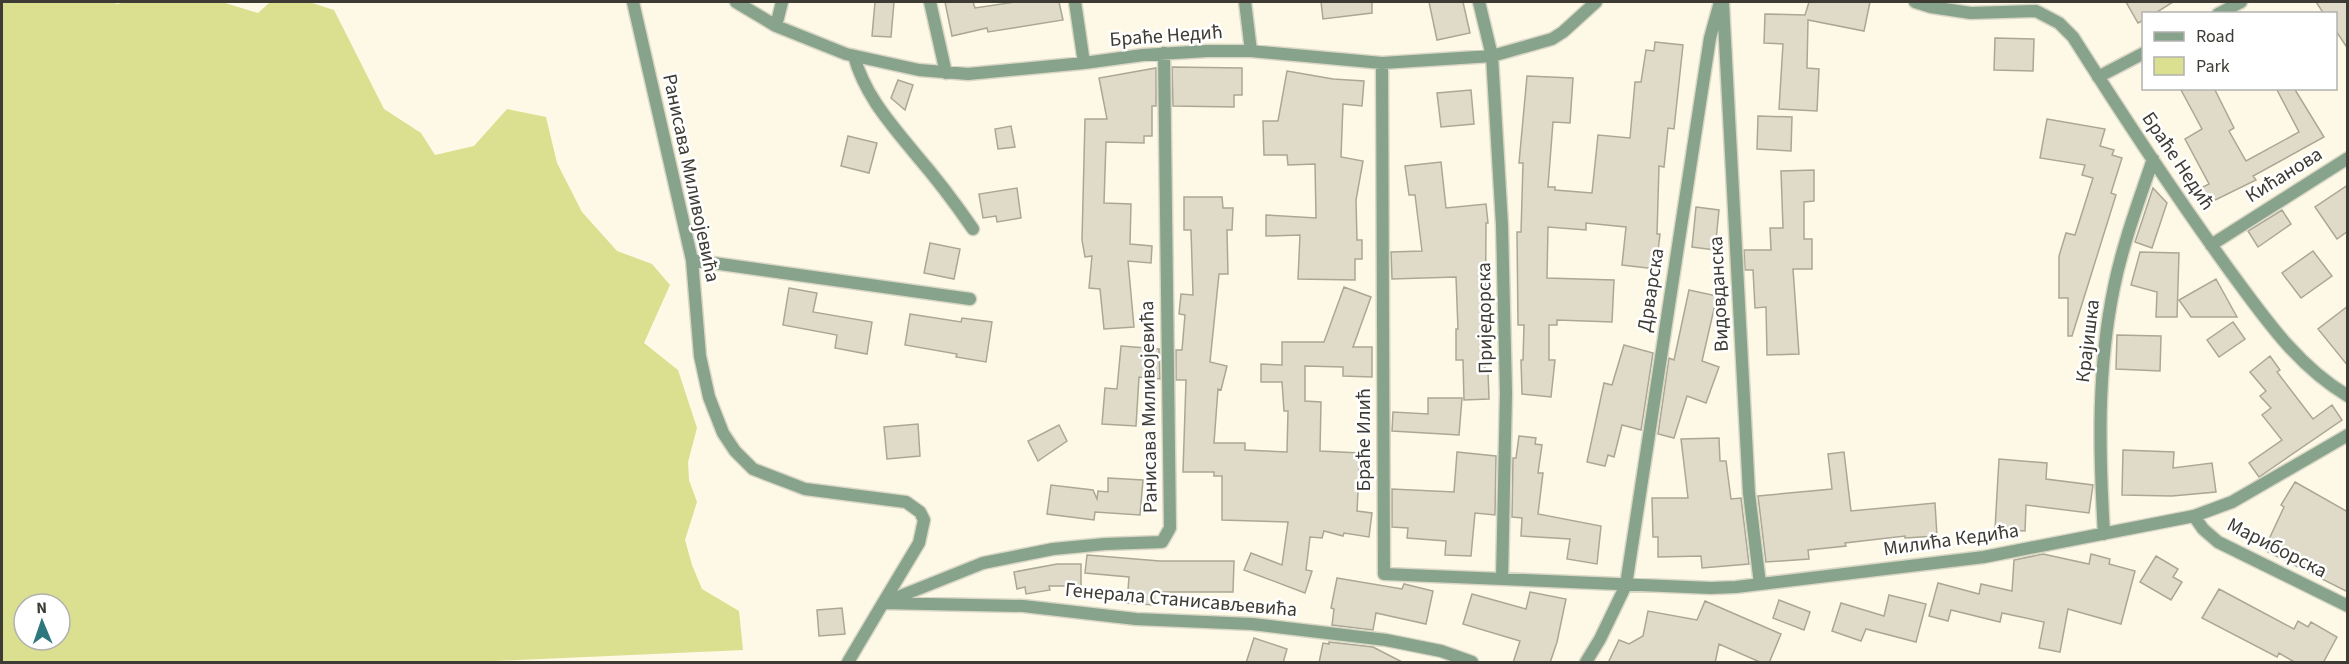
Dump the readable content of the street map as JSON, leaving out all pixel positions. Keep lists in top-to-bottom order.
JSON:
{
  "streets": {
    "street": [
      "Браће Недић",
      "Кићанова",
      "Ранисава Миливојевића",
      "Дрварска",
      "Видовданска",
      "Приједорска",
      "Крајишка",
      "Браће Илић",
      "Милића Кедића",
      "Мариборска",
      "Генерала Станисављевића"
    ]
  },
  "crossings": [
    ["Браће Недић", "Кићанова"],
    ["Браће Недић", "Ранисава Миливојевића"],
    ["Браће Недић", "Приједорска"],
    ["Браће Недић", "Крајишка"],
    ["Браће Недић", "Браће Илић"],
    ["Ранисава Миливојевића", "Генерала Станисављевића"],
    ["Дрварска", "Видовданска"],
    ["Дрварска", "Браће Илић"],
    ["Дрварска", "Милића Кедића"],
    ["Видовданска", "Милића Кедића"],
    ["Приједорска", "Браће Илић"],
    ["Крајишка", "Милића Кедића"],
    ["Браће Илић", "Милића Кедића"],
    ["Милића Кедића", "Мариборска"]
  ],
  "legend": ["Road", "Park"],
  "north": "top"
}
